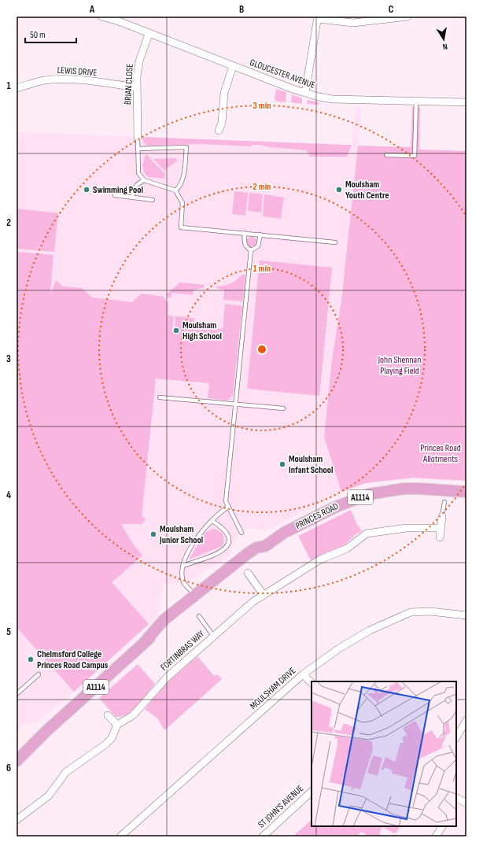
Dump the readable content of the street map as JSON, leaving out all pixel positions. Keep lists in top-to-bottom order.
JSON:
{
  "streets": {
    "main road": ["A1114", "PRINCES ROAD"],
    "street": [
      "LEWIS DRIVE",
      "GLOUCESTER AVENUE",
      "BRIAN CLOSE",
      "FORTINBRAS WAY",
      "MOULSHAM DRIVE",
      "ST JOHN'S AVENUE"
    ]
  },
  "crossings": [
    ["LEWIS DRIVE", "BRIAN CLOSE"],
    ["GLOUCESTER AVENUE", "BRIAN CLOSE"]
  ],
  "parks": ["John Shennan Playing Field", "Princes Road Allotments"],
  "places": [
    "Swimming Pool",
    "Moulsham Youth Centre",
    "Moulsham High School",
    "Moulsham Infant School",
    "Moulsham Junior School",
    "Chelmsford College Princes Road Campus"
  ],
  "scale_bar": "50 m",
  "north": "bottom",
  "grid": {
    "columns": ["A", "B", "C"],
    "rows": [
      "1",
      "2",
      "3",
      "4",
      "5",
      "6"
    ]
  },
  "rings": ["3 min", "2 min", "1 min"]
}
